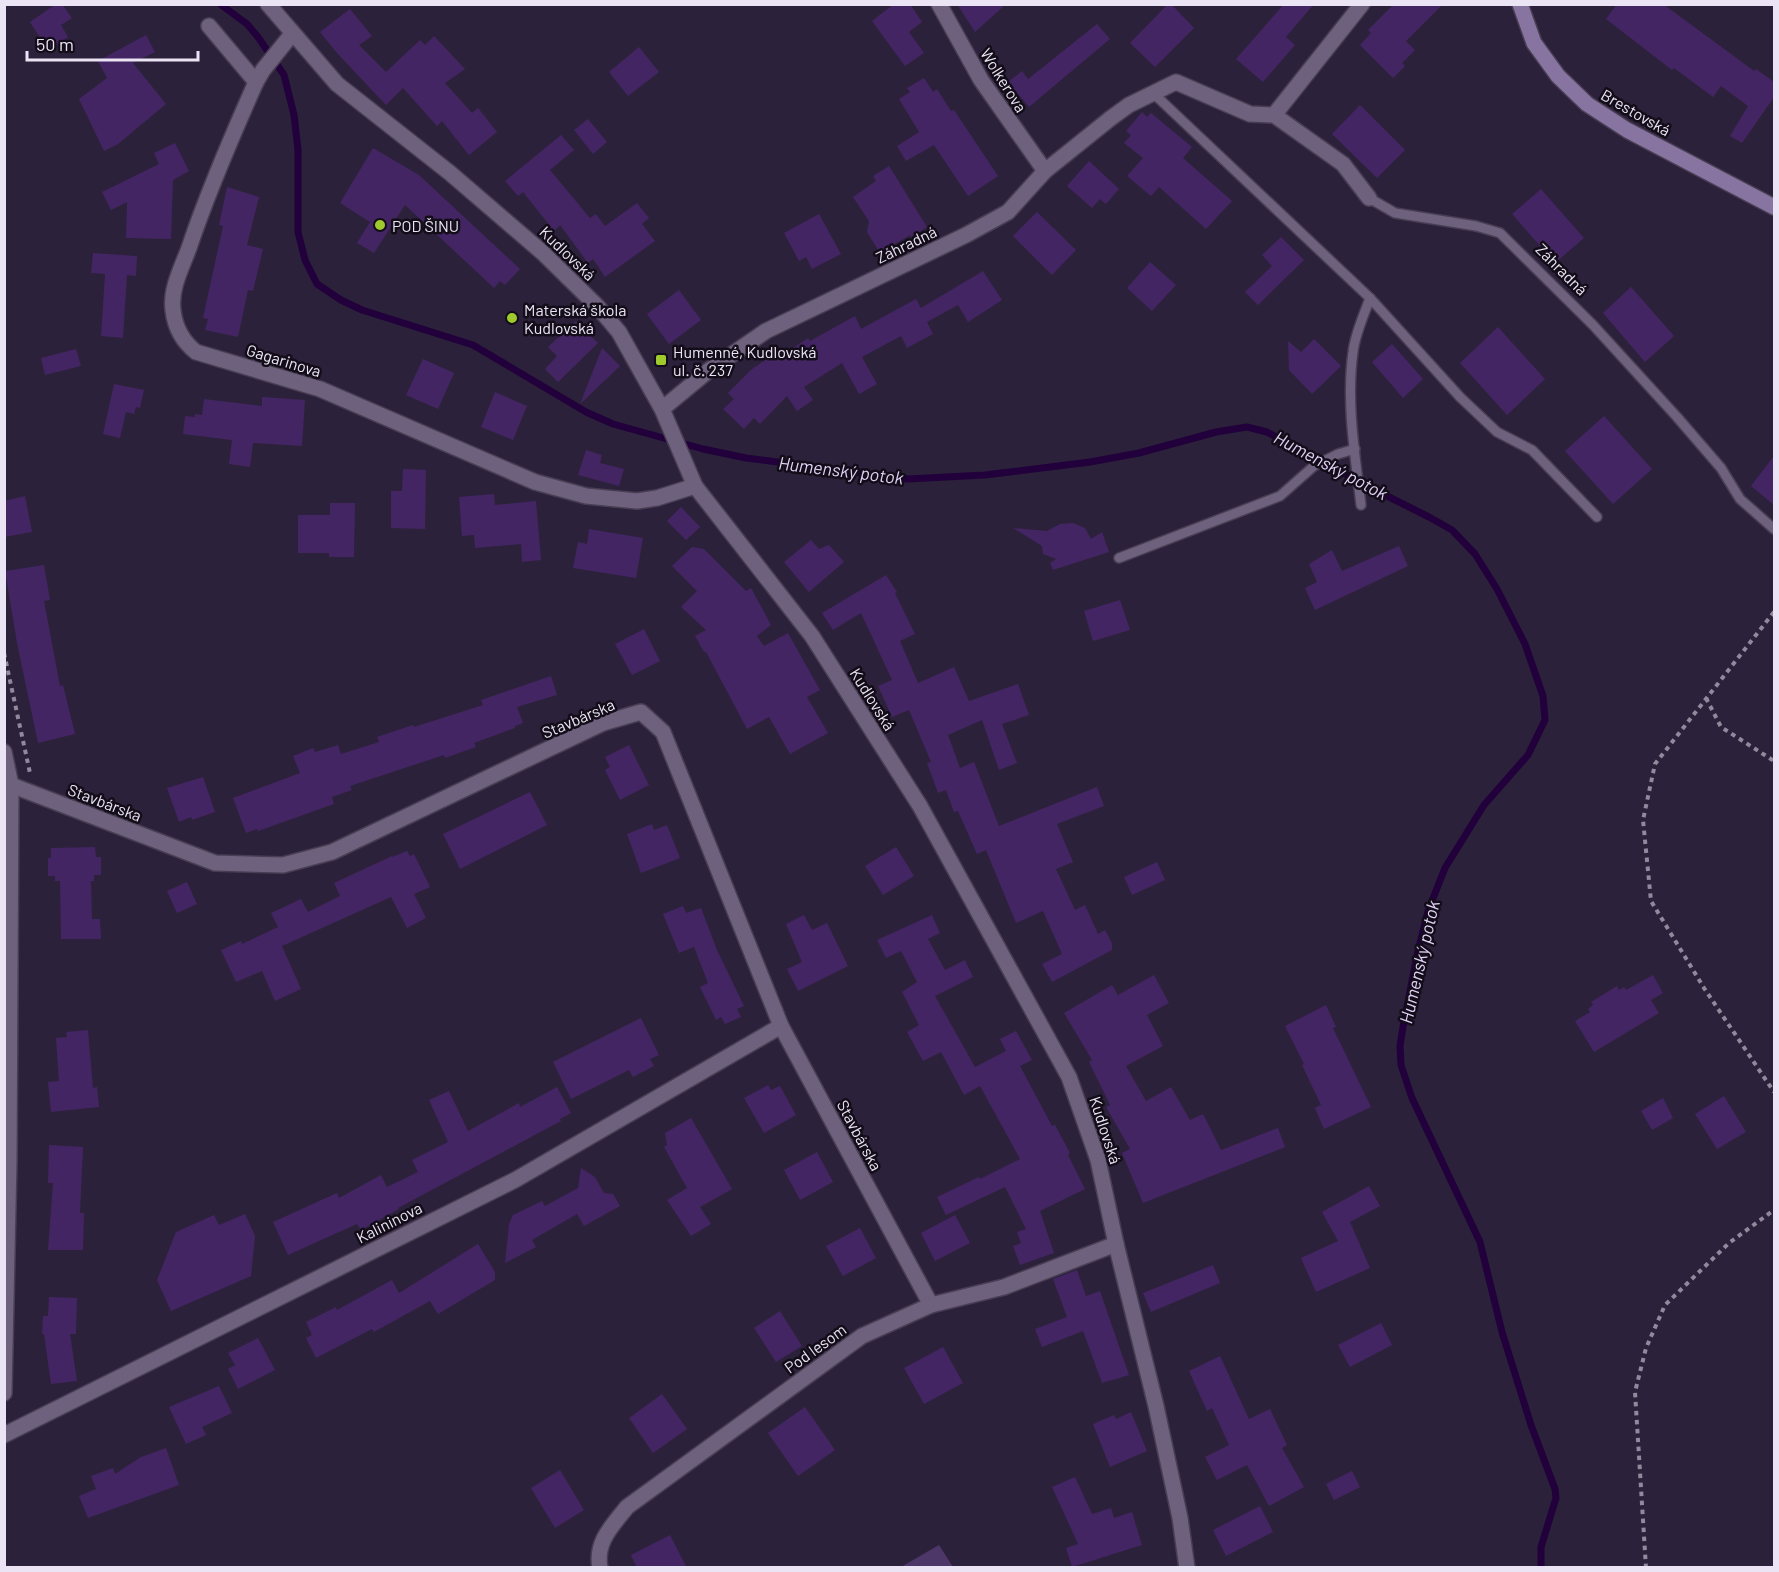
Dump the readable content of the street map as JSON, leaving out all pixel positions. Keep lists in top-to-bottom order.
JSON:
{
  "streets": {
    "street": [
      "Wolkerova",
      "Brestovská",
      "Záhradná",
      "Kudlovská",
      "Gagarinova",
      "Stavbárska",
      "Kalininova",
      "Pod lesom"
    ]
  },
  "crossings": [
    ["Wolkerova", "Záhradná"],
    ["Záhradná", "Kudlovská"],
    ["Kudlovská", "Gagarinova"],
    ["Kudlovská", "Pod lesom"],
    ["Stavbárska", "Kalininova"],
    ["Stavbárska", "Pod lesom"]
  ],
  "water": ["Humenský potok"],
  "places": {
    "other": ["POD ŠINU", "Materská škola Kudlovská"],
    "transit": ["Humenné, Kudlovská ul. č. 237"]
  },
  "scale_bar": "50 m"
}
